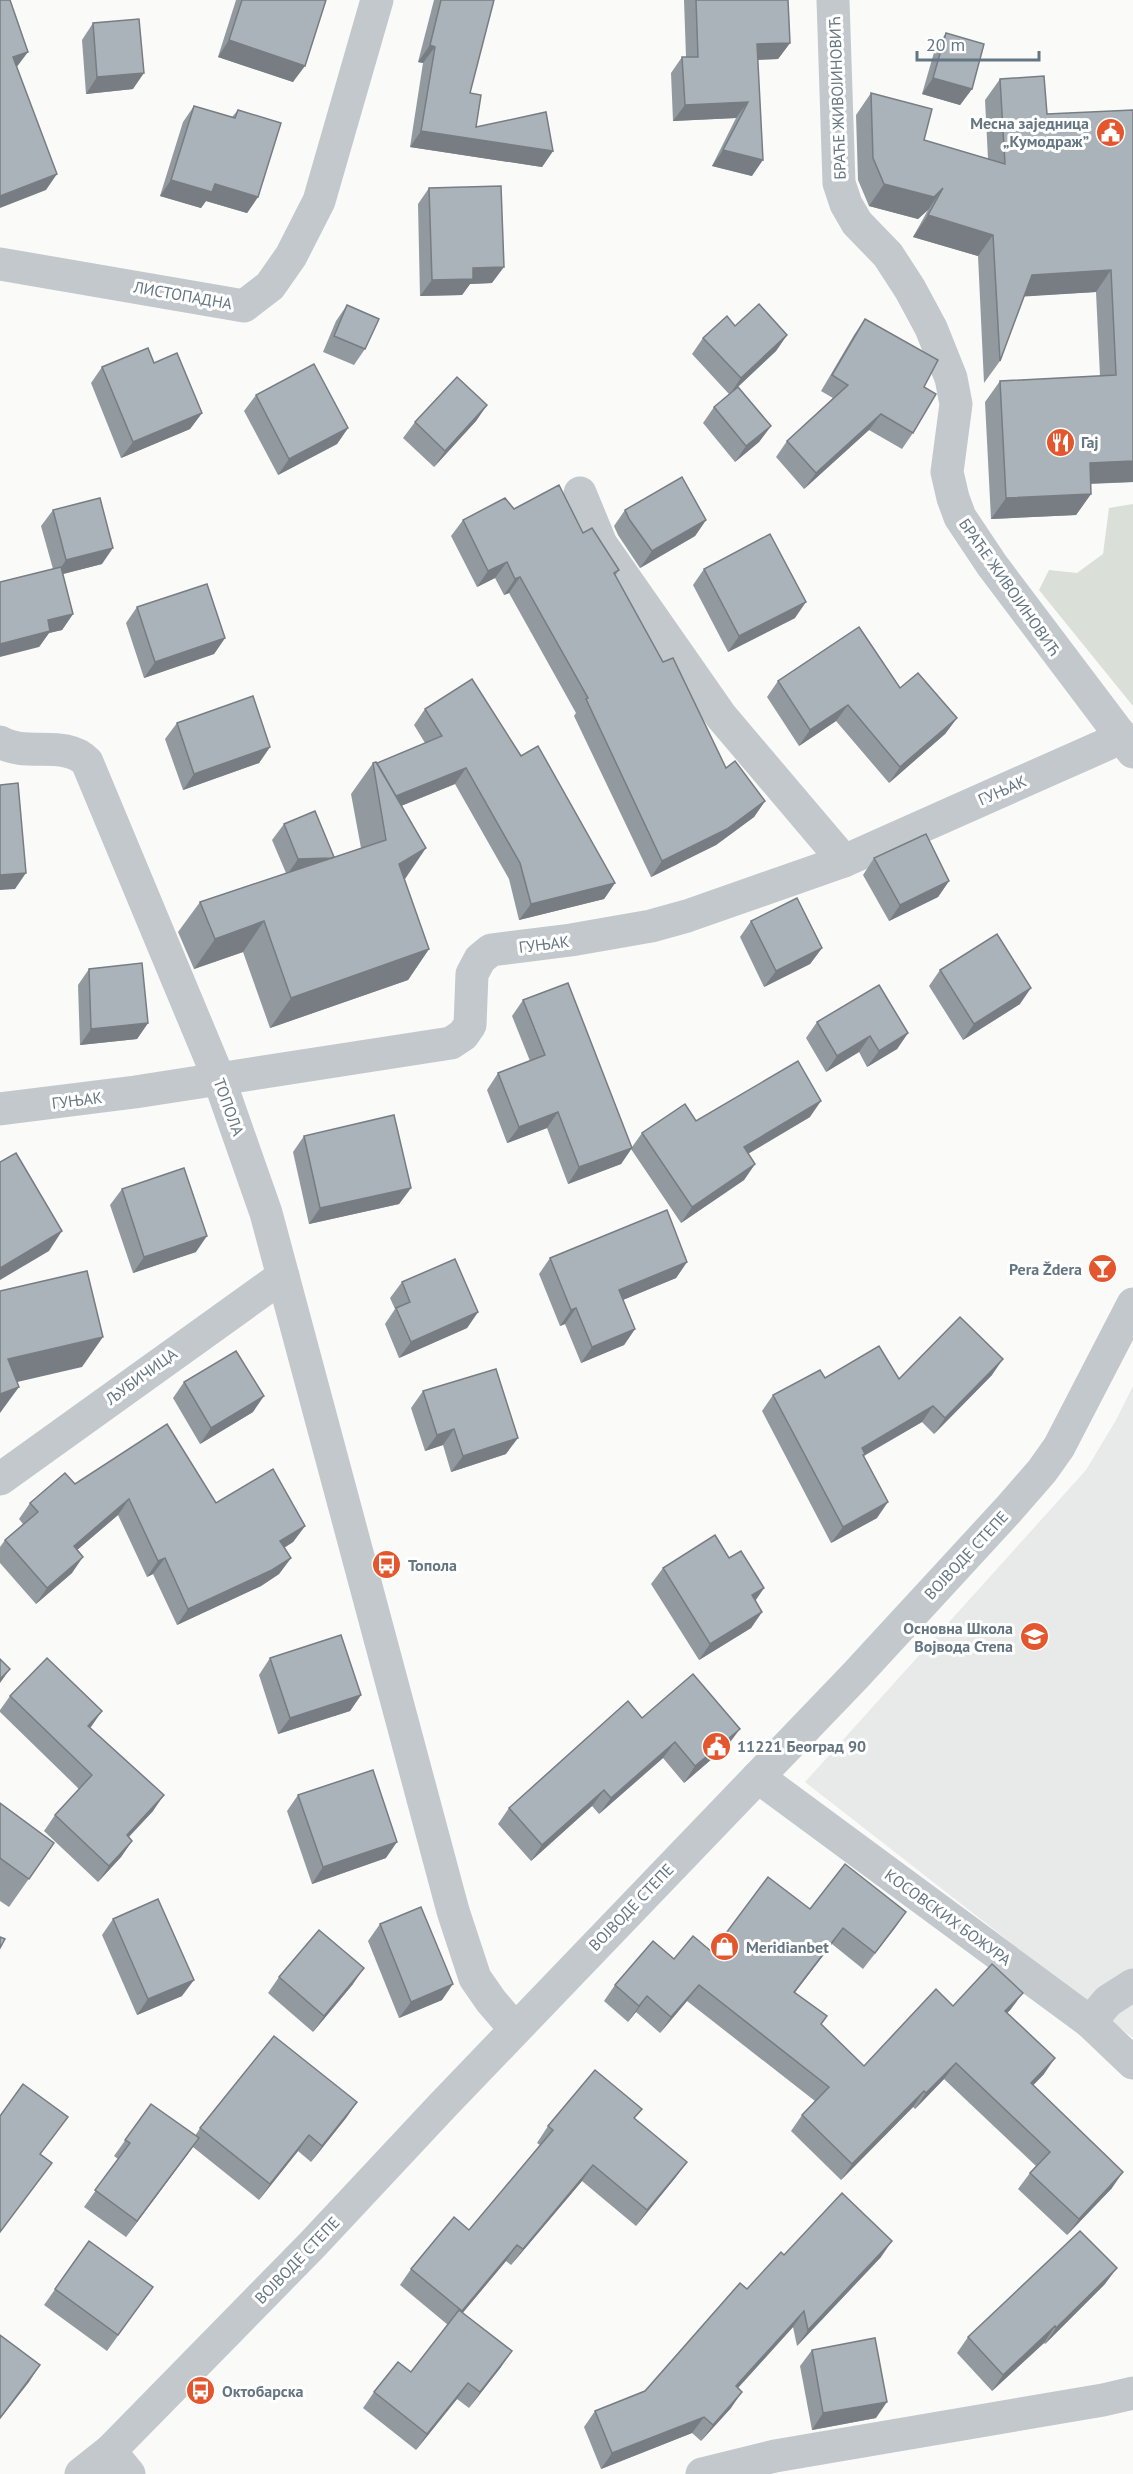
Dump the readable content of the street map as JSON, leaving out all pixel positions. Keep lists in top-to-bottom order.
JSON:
{
  "streets": {
    "street": [
      "БРАЋЕ ЖИВОЈИНОВИЋ",
      "ЛИСТОПАДНА",
      "ГУЊАК",
      "ТОПОЛА",
      "ЉУБИЧИЦА",
      "ВОЈВОДЕ СТЕПЕ",
      "КОСОВСКИХ БОЖУРА"
    ]
  },
  "crossings": [
    ["БРАЋЕ ЖИВОЈИНОВИЋ", "ГУЊАК"],
    ["ГУЊАК", "ТОПОЛА"],
    ["ТОПОЛА", "ЉУБИЧИЦА"],
    ["ТОПОЛА", "ВОЈВОДЕ СТЕПЕ"],
    ["ВОЈВОДЕ СТЕПЕ", "КОСОВСКИХ БОЖУРА"]
  ],
  "places": {
    "public building": ["Месна заједница „Кумодраж”", "11221 Београд 90"],
    "restaurant": ["Гај"],
    "bar": ["Pera Ždera"],
    "bus stop": ["Топола", "Октобарска"],
    "school or university": ["Основна Школа Војвода Степа"],
    "shop": ["Meridianbet"]
  },
  "scale_bar": "20 m"
}
